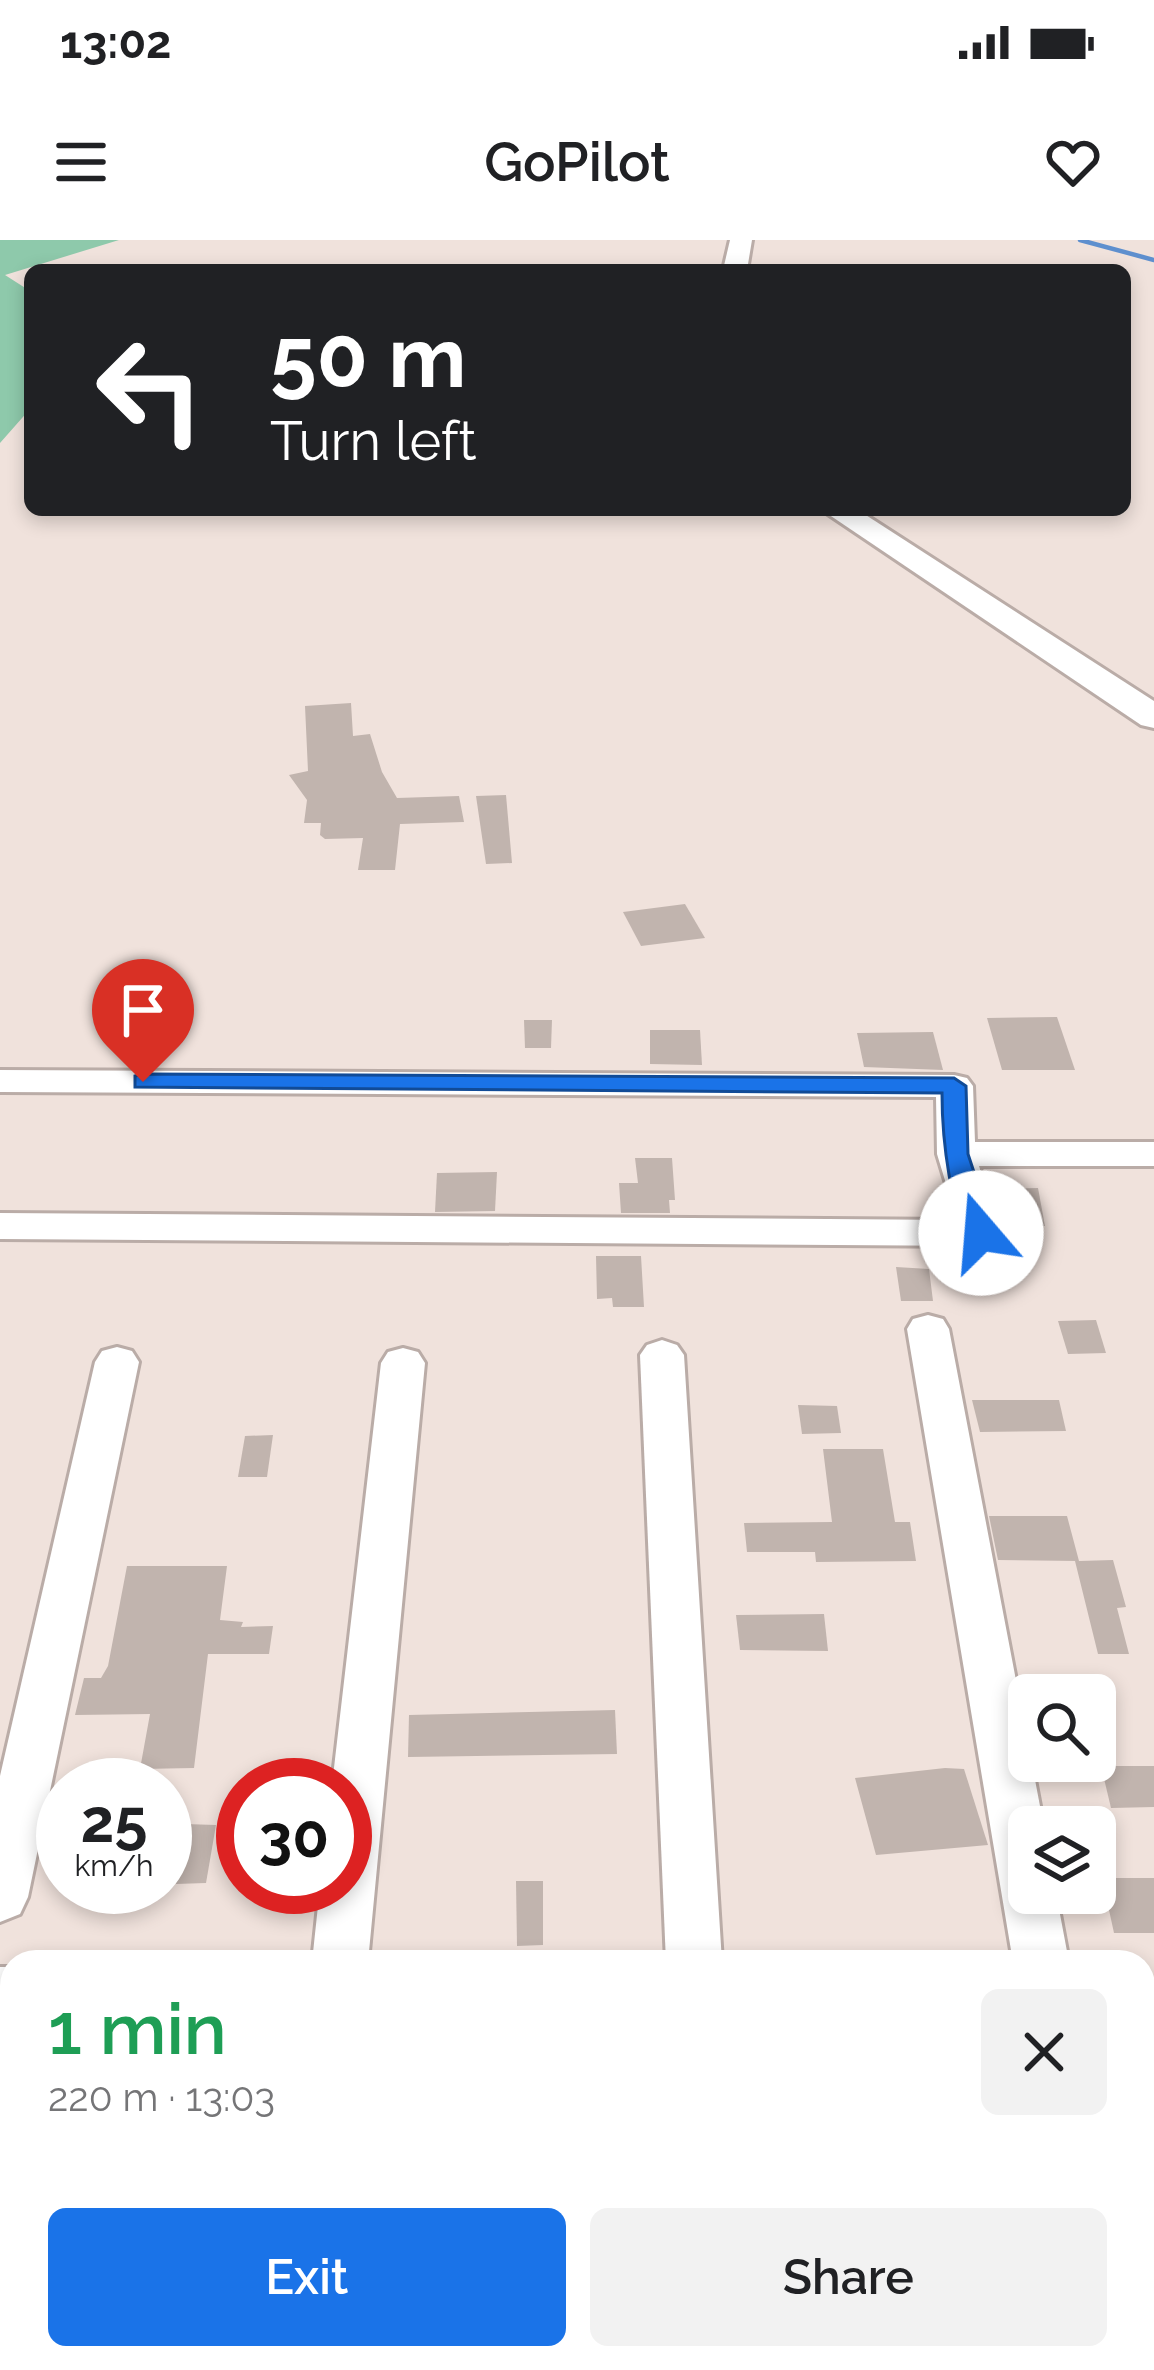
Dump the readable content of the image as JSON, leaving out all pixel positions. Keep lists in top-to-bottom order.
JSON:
{
  "page": {
    "status": "13:02",
    "header": "GoPilot",
    "turn": ["50 m", "Turn left"],
    "speed": "25 km/h",
    "limit": "30",
    "heading": ["1 min", "220 m · 13:03"],
    "buttons": ["Exit", "Share"]
  }
}
